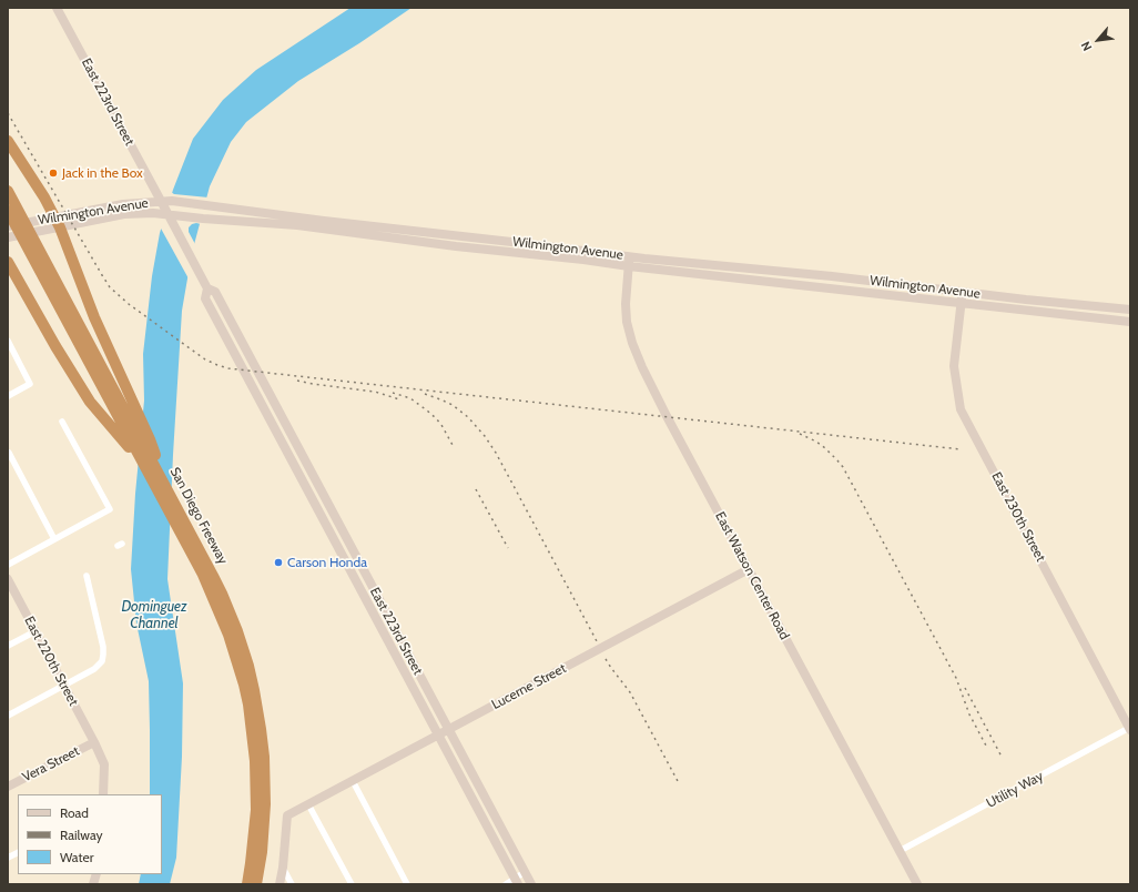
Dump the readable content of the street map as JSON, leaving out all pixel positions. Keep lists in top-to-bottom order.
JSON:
{
  "streets": {
    "highway": ["San Diego Freeway"],
    "main road": [
      "East 223rd Street",
      "Wilmington Avenue",
      "East 230th Street",
      "East Watson Center Road",
      "East 220th Street",
      "Lucerne Street",
      "Vera Street"
    ],
    "street": ["Utility Way"]
  },
  "crossings": [
    ["East 223rd Street", "Wilmington Avenue"],
    ["East 223rd Street", "Lucerne Street"],
    ["Wilmington Avenue", "East 230th Street"],
    ["Wilmington Avenue", "East Watson Center Road"],
    ["East 230th Street", "Utility Way"],
    ["East Watson Center Road", "Lucerne Street"],
    ["East Watson Center Road", "Utility Way"],
    ["East 220th Street", "Vera Street"]
  ],
  "water": ["Dominguez Channel"],
  "places": ["Jack in the Box", "Carson Honda"],
  "legend": ["Road", "Railway", "Water"],
  "north": "bottom left"
}
